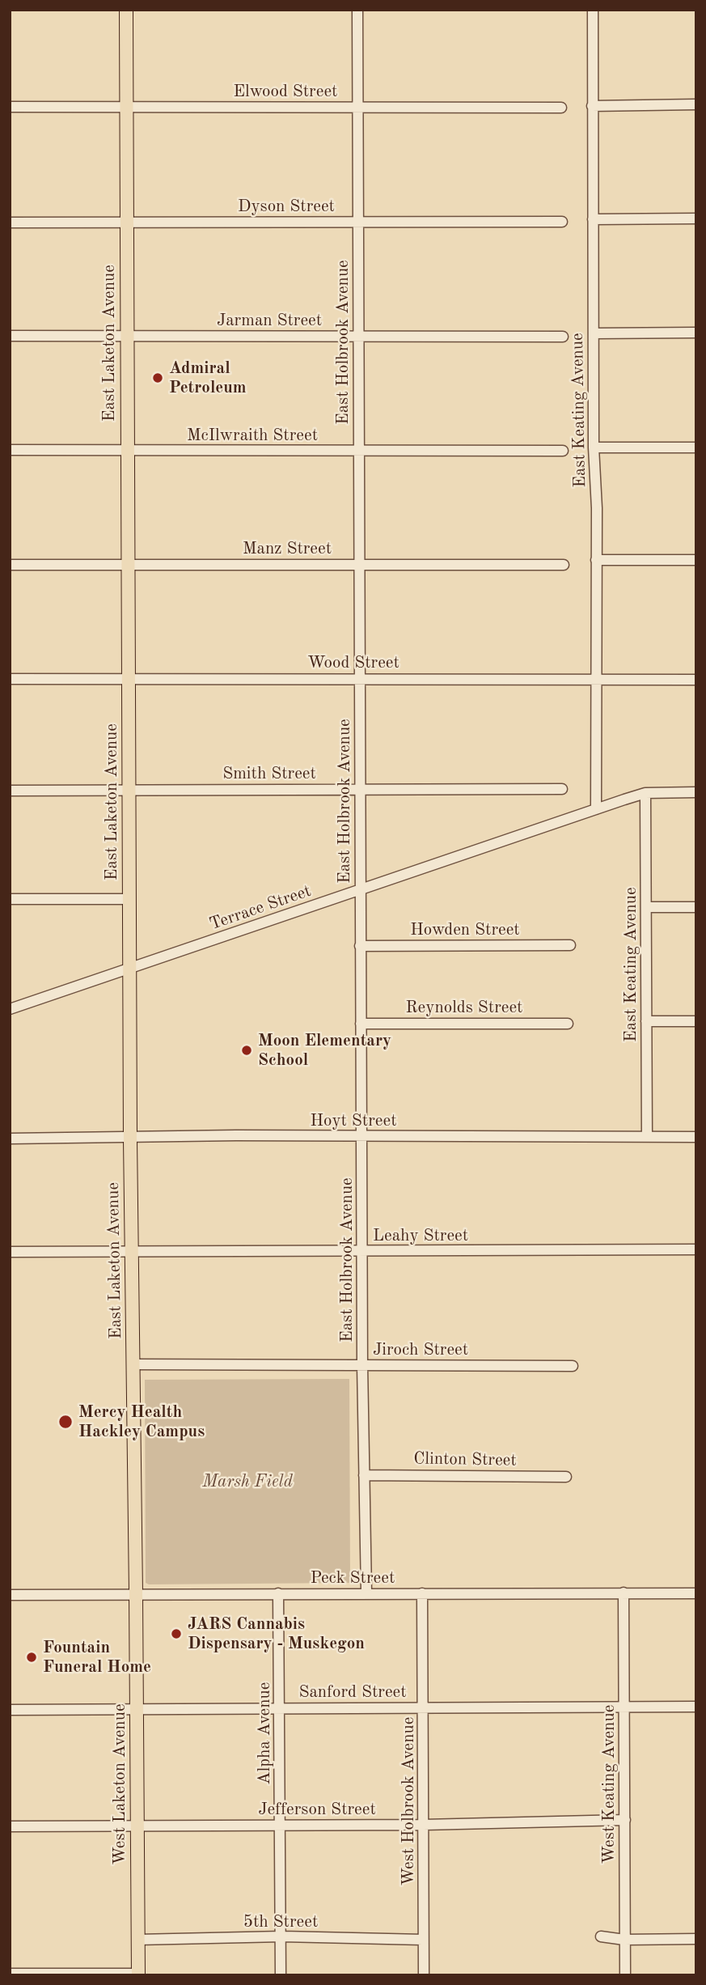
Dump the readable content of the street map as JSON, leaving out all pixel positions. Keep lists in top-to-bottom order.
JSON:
{
  "streets": {
    "main road": ["East Laketon Avenue", "West Laketon Avenue"],
    "street": [
      "Elwood Street",
      "Dyson Street",
      "Jarman Street",
      "East Holbrook Avenue",
      "East Keating Avenue",
      "McIlwraith Street",
      "Manz Street",
      "Wood Street",
      "Smith Street",
      "Terrace Street",
      "Howden Street",
      "Reynolds Street",
      "Hoyt Street",
      "Leahy Street",
      "Jiroch Street",
      "Clinton Street",
      "Peck Street",
      "Sanford Street",
      "Alpha Avenue",
      "West Keating Avenue",
      "West Holbrook Avenue",
      "Jefferson Street",
      "5th Street"
    ]
  },
  "crossings": [
    ["Elwood Street", "East Holbrook Avenue"],
    ["Elwood Street", "East Laketon Avenue"],
    ["Dyson Street", "East Holbrook Avenue"],
    ["Dyson Street", "East Laketon Avenue"],
    ["Jarman Street", "East Holbrook Avenue"],
    ["Jarman Street", "East Laketon Avenue"],
    ["East Holbrook Avenue", "McIlwraith Street"],
    ["East Holbrook Avenue", "Manz Street"],
    ["East Holbrook Avenue", "Wood Street"],
    ["East Holbrook Avenue", "Smith Street"],
    ["East Holbrook Avenue", "Terrace Street"],
    ["East Holbrook Avenue", "Howden Street"],
    ["East Holbrook Avenue", "Reynolds Street"],
    ["East Holbrook Avenue", "Hoyt Street"],
    ["East Holbrook Avenue", "Leahy Street"],
    ["East Holbrook Avenue", "Jiroch Street"],
    ["East Holbrook Avenue", "Clinton Street"],
    ["East Holbrook Avenue", "Peck Street"],
    ["East Laketon Avenue", "McIlwraith Street"],
    ["East Laketon Avenue", "Manz Street"],
    ["East Laketon Avenue", "Wood Street"],
    ["East Laketon Avenue", "Smith Street"],
    ["East Laketon Avenue", "Terrace Street"],
    ["East Laketon Avenue", "Hoyt Street"],
    ["East Laketon Avenue", "Leahy Street"],
    ["East Laketon Avenue", "Jiroch Street"],
    ["East Laketon Avenue", "Peck Street"],
    ["East Laketon Avenue", "West Laketon Avenue"],
    ["East Keating Avenue", "Wood Street"],
    ["East Keating Avenue", "Terrace Street"],
    ["East Keating Avenue", "Hoyt Street"],
    ["Peck Street", "Alpha Avenue"],
    ["Peck Street", "West Laketon Avenue"],
    ["Peck Street", "West Keating Avenue"],
    ["Peck Street", "West Holbrook Avenue"],
    ["Sanford Street", "Alpha Avenue"],
    ["Sanford Street", "West Laketon Avenue"],
    ["Sanford Street", "West Keating Avenue"],
    ["Sanford Street", "West Holbrook Avenue"],
    ["Alpha Avenue", "Jefferson Street"],
    ["Alpha Avenue", "5th Street"],
    ["West Laketon Avenue", "Jefferson Street"],
    ["West Laketon Avenue", "5th Street"],
    ["West Keating Avenue", "Jefferson Street"],
    ["West Holbrook Avenue", "Jefferson Street"],
    ["West Holbrook Avenue", "5th Street"]
  ],
  "parks": ["Marsh Field"],
  "places": [
    "Admiral Petroleum",
    "Moon Elementary School",
    "Mercy Health Hackley Campus",
    "JARS Cannabis Dispensary - Muskegon",
    "Fountain Funeral Home"
  ]
}
